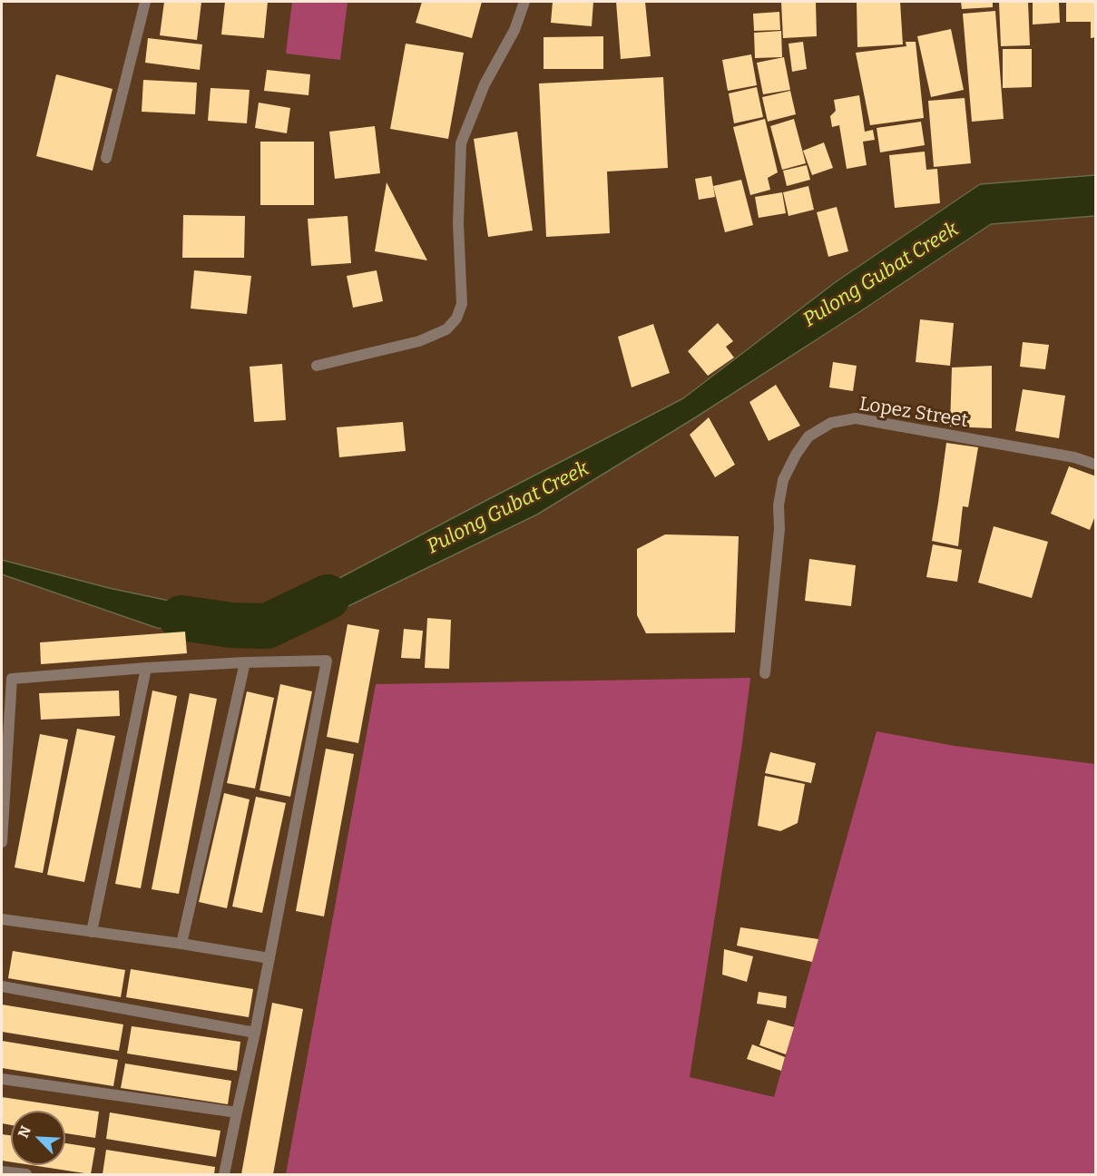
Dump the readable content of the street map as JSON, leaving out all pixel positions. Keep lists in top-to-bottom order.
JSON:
{
  "streets": {
    "street": ["Lopez Street"]
  },
  "water": ["Pulong Gubat Creek"],
  "north": "top left"
}
